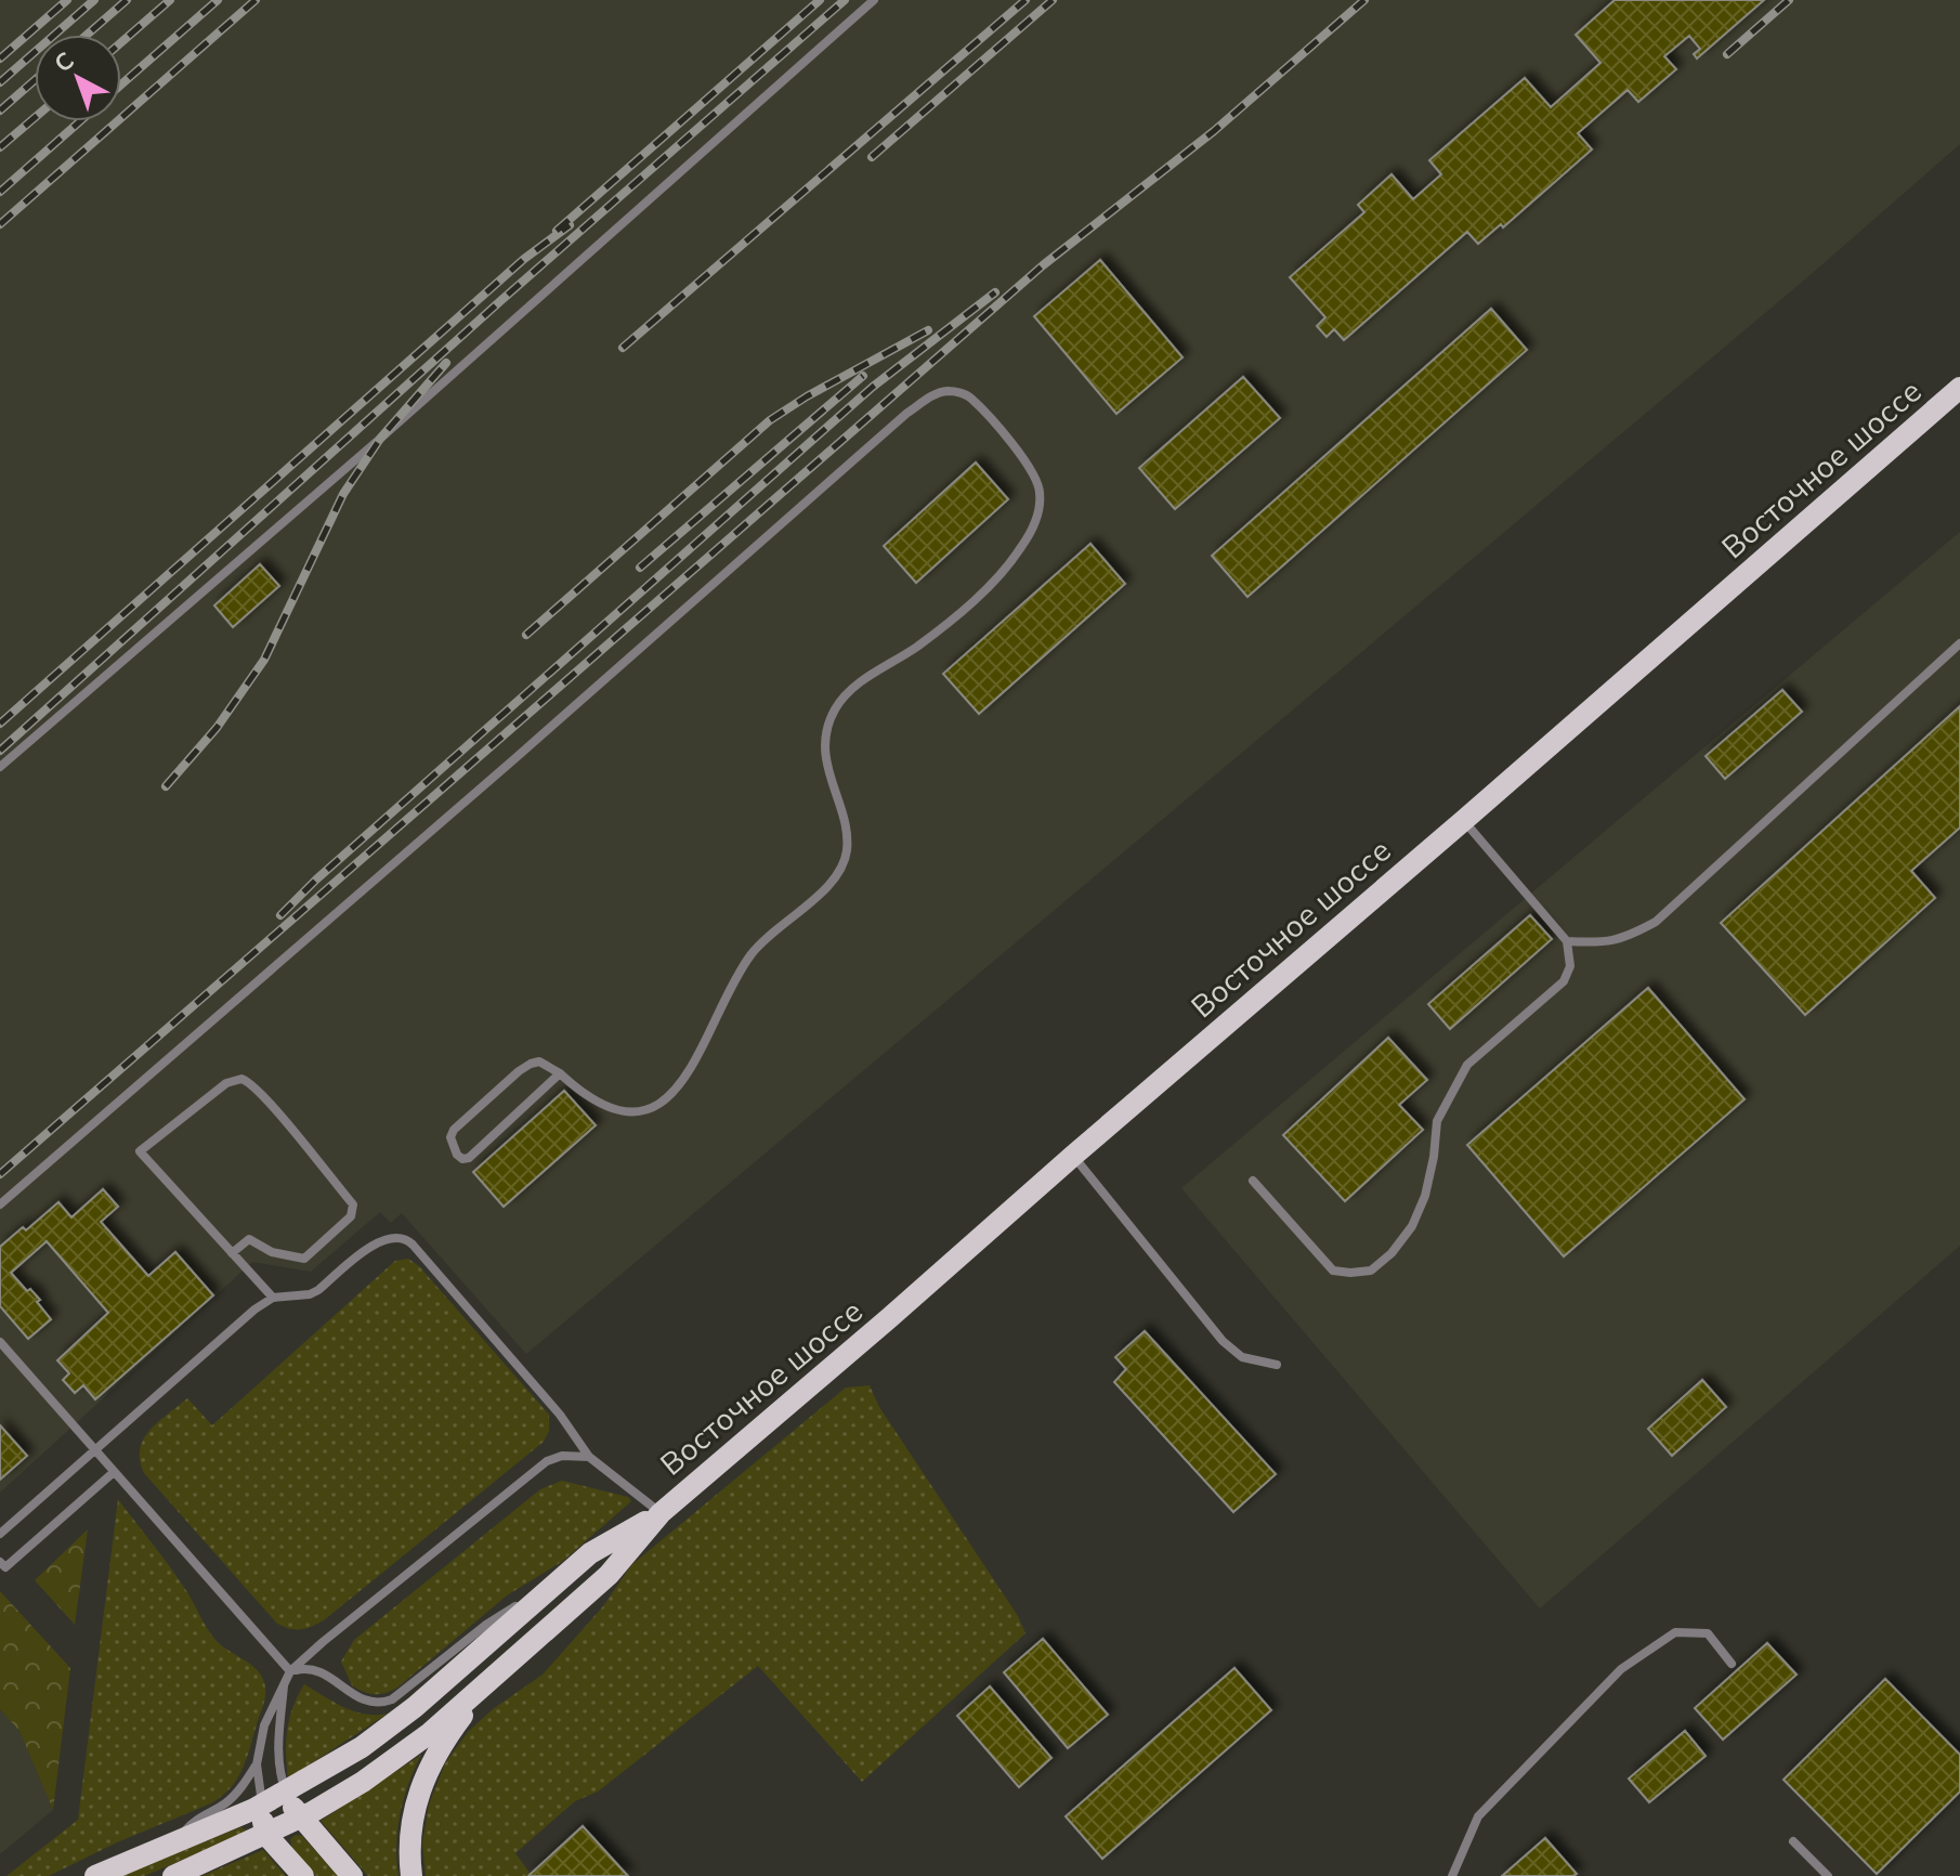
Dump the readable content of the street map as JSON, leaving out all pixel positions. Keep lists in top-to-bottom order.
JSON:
{
  "streets": {
    "main road": ["Восточное шоссе"]
  },
  "north": "top left"
}
